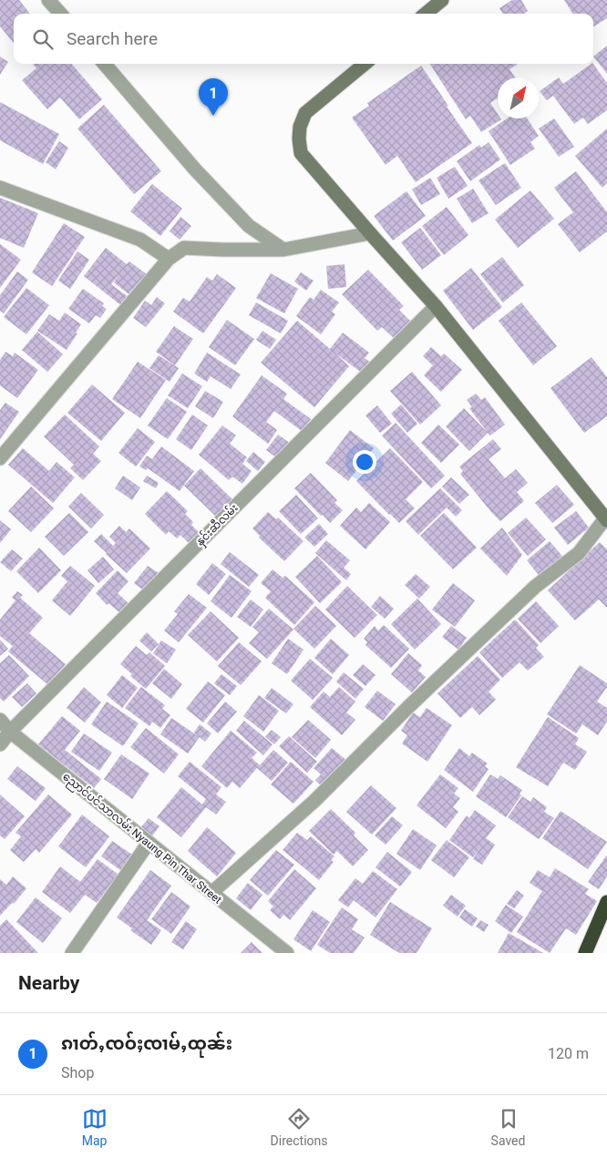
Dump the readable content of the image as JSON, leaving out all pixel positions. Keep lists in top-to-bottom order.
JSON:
{
  "streets": {
    "street": ["နှင်းဆီလမ်း", "ညောင်ပင်သာလမ်း Nyaung Pin Thar Street"]
  },
  "crossings": [
    ["နှင်းဆီလမ်း", "ညောင်ပင်သာလမ်း Nyaung Pin Thar Street"]
  ],
  "north": "top right",
  "page": {
    "search": "Search here",
    "pins": "1",
    "heading": "Nearby",
    "list": [
      {
        "mark": "1",
        "name": "ၵၢတ်ႇၸဝ်ႈၸၢမ်ႇထုၼ်း",
        "note": "Shop",
        "value": "120 m"
      }
    ],
    "nav": ["Map", "Directions", "Saved"]
  }
}
